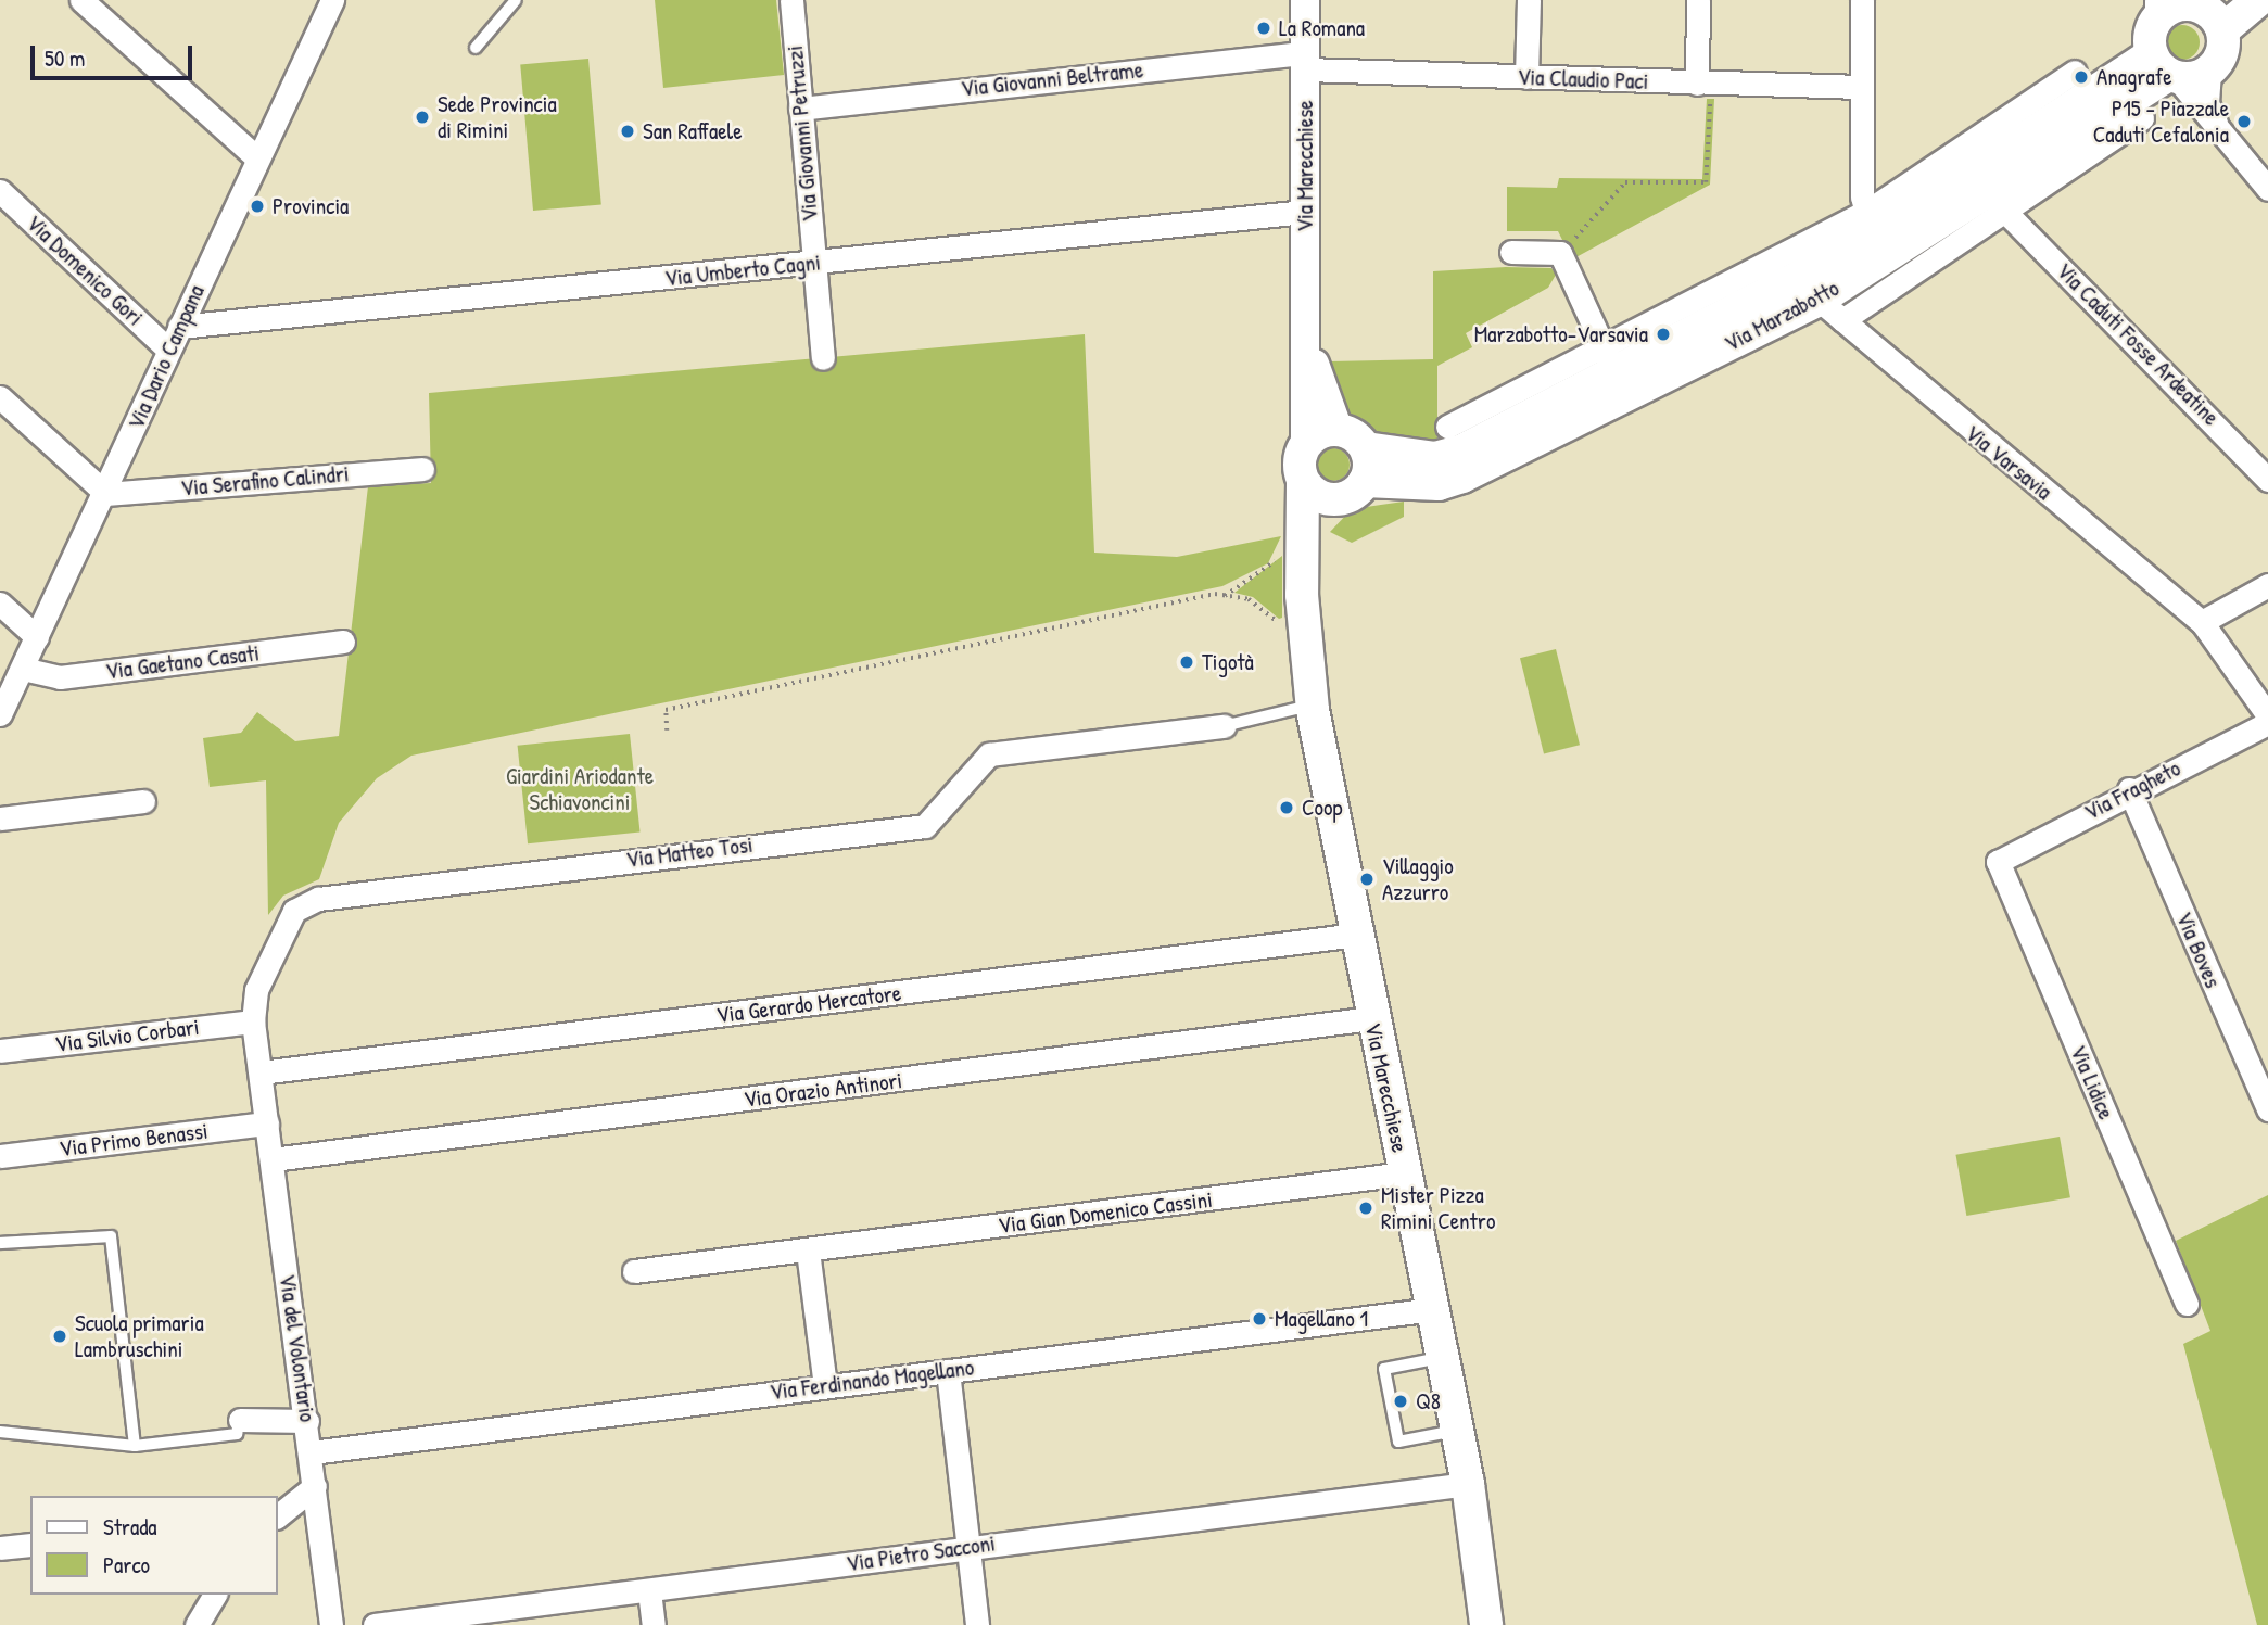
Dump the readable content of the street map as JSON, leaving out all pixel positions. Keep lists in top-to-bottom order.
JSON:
{
  "streets": {
    "main road": ["Via Marecchiese", "Via Marzabotto"],
    "street": [
      "Via Giovanni Beltrame",
      "Via Claudio Paci",
      "Via Giovanni Petruzzi",
      "Via Domenico Gori",
      "Via Umberto Cagni",
      "Via Caduti Fosse Ardeatine",
      "Via Dario Campana",
      "Via Varsavia",
      "Via Serafino Calindri",
      "Via Gaetano Casati",
      "Via Fragheto",
      "Via Matteo Tosi",
      "Via Boves",
      "Via Gerardo Mercatore",
      "Via Silvio Corbari",
      "Via Lidice",
      "Via Orazio Antinori",
      "Via Primo Benassi",
      "Via Gian Domenico Cassini",
      "Via del Volontario",
      "Via Ferdinando Magellano",
      "Via Pietro Sacconi"
    ]
  },
  "crossings": [
    ["Via Giovanni Beltrame", "Via Claudio Paci"],
    ["Via Giovanni Beltrame", "Via Giovanni Petruzzi"],
    ["Via Giovanni Beltrame", "Via Marecchiese"],
    ["Via Claudio Paci", "Via Marecchiese"],
    ["Via Giovanni Petruzzi", "Via Umberto Cagni"],
    ["Via Marecchiese", "Via Umberto Cagni"],
    ["Via Marecchiese", "Via Marzabotto"],
    ["Via Marecchiese", "Via Gerardo Mercatore"],
    ["Via Marecchiese", "Via Orazio Antinori"],
    ["Via Marecchiese", "Via Gian Domenico Cassini"],
    ["Via Marecchiese", "Via Ferdinando Magellano"],
    ["Via Marecchiese", "Via Pietro Sacconi"],
    ["Via Domenico Gori", "Via Dario Campana"],
    ["Via Umberto Cagni", "Via Dario Campana"],
    ["Via Marzabotto", "Via Caduti Fosse Ardeatine"],
    ["Via Marzabotto", "Via Varsavia"],
    ["Via Dario Campana", "Via Serafino Calindri"],
    ["Via Dario Campana", "Via Gaetano Casati"],
    ["Via Fragheto", "Via Boves"],
    ["Via Fragheto", "Via Lidice"],
    ["Via Matteo Tosi", "Via Gerardo Mercatore"],
    ["Via Matteo Tosi", "Via Silvio Corbari"],
    ["Via Matteo Tosi", "Via del Volontario"],
    ["Via Gerardo Mercatore", "Via del Volontario"],
    ["Via Orazio Antinori", "Via del Volontario"],
    ["Via Primo Benassi", "Via del Volontario"],
    ["Via del Volontario", "Via Ferdinando Magellano"]
  ],
  "parks": ["Giardini Ariodante Schiavoncini"],
  "places": [
    "La Romana",
    "Anagrafe",
    "Sede Provincia di Rimini",
    "P15 - Piazzale Caduti Cefalonia",
    "San Raffaele",
    "Provincia",
    "Marzabotto-Varsavia",
    "Tigotà",
    "Coop",
    "Villaggio Azzurro",
    "Mister Pizza Rimini Centro",
    "Magellano 1",
    "Scuola primaria Lambruschini",
    "Q8"
  ],
  "legend": ["Strada", "Parco"],
  "scale_bar": "50 m"
}
